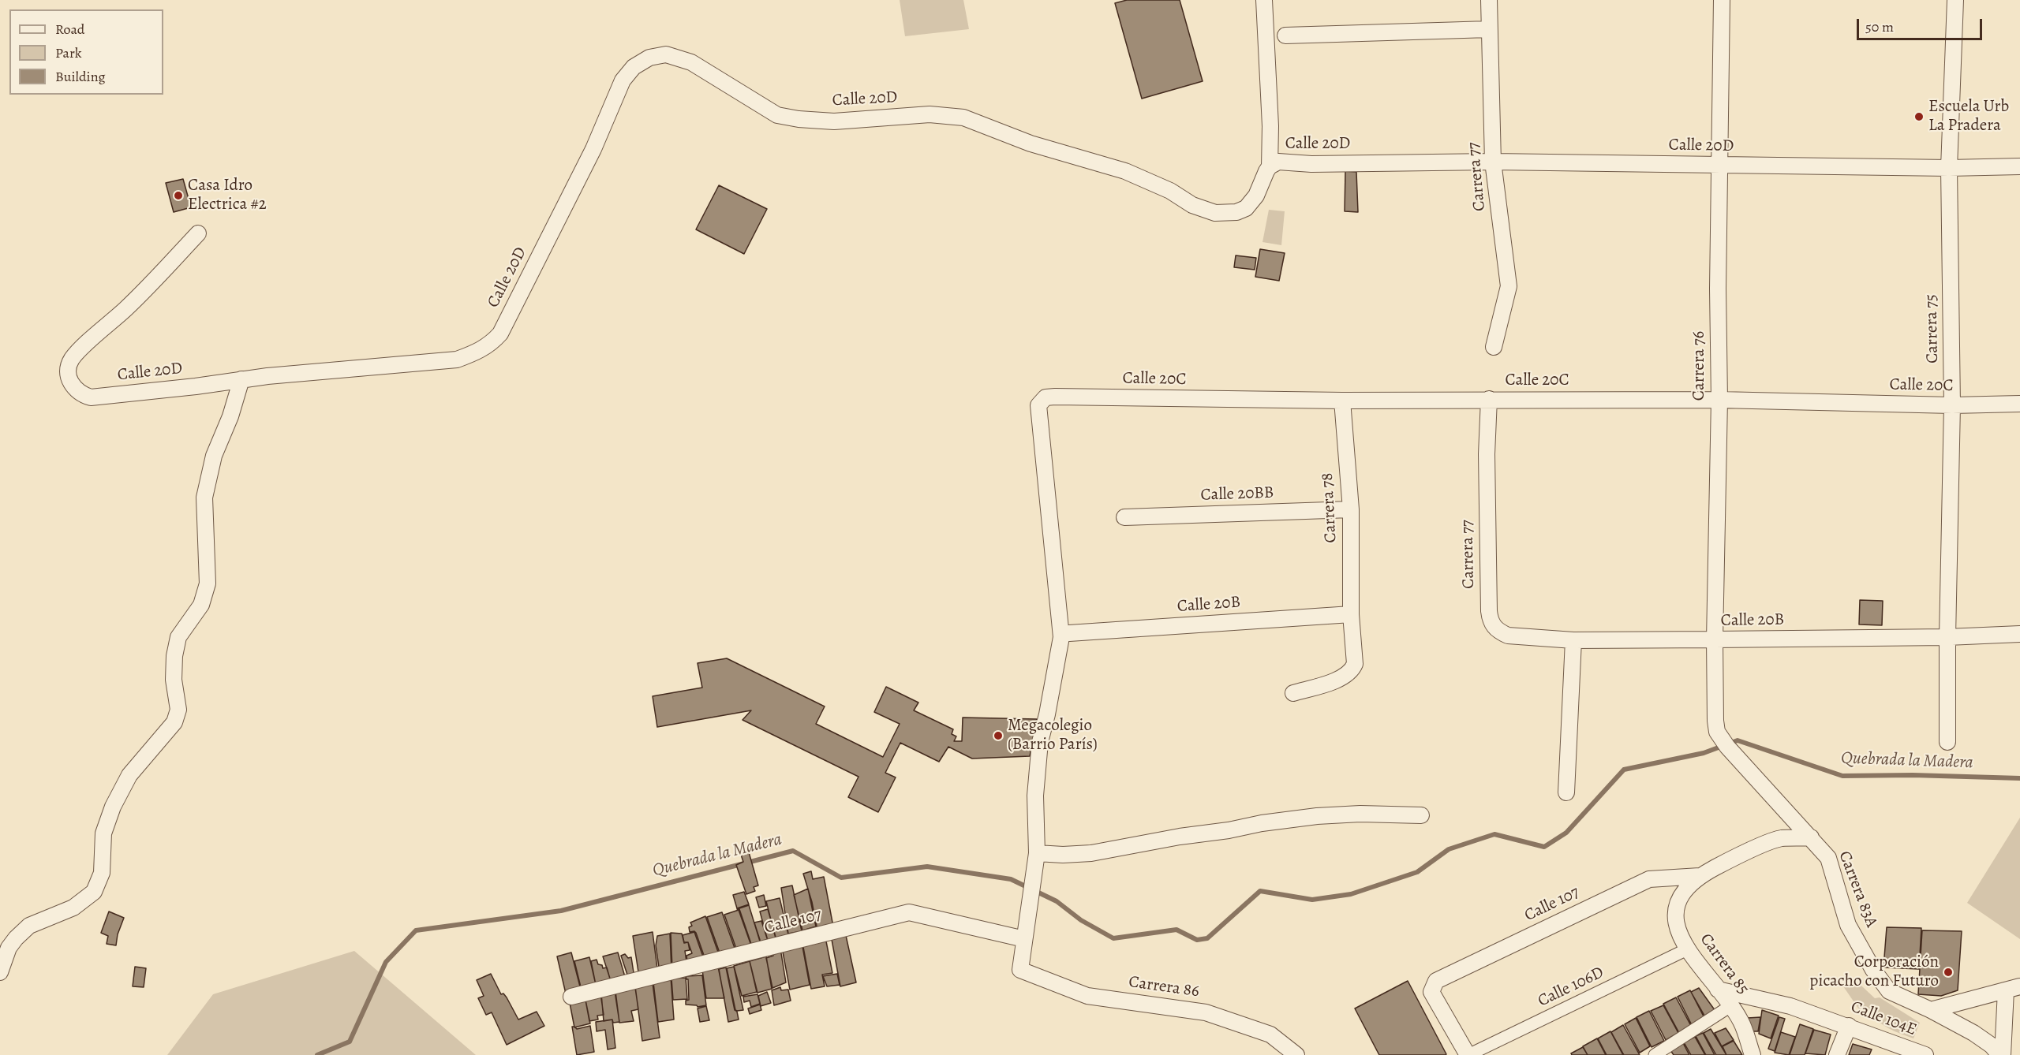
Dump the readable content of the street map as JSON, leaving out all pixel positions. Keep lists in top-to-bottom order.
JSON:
{
  "streets": {
    "street": [
      "Calle 20D",
      "Carrera 77",
      "Carrera 75",
      "Carrera 76",
      "Calle 20C",
      "Calle 20BB",
      "Carrera 78",
      "Calle 20B",
      "Carrera 83A",
      "Calle 107",
      "Carrera 85",
      "Carrera 86",
      "Calle 106D",
      "Calle 104E"
    ]
  },
  "crossings": [
    ["Calle 20D", "Carrera 77"],
    ["Calle 20D", "Carrera 75"],
    ["Calle 20D", "Carrera 76"],
    ["Carrera 77", "Calle 20C"],
    ["Carrera 77", "Calle 20B"],
    ["Carrera 75", "Calle 20C"],
    ["Carrera 75", "Calle 20B"],
    ["Carrera 76", "Calle 20C"],
    ["Carrera 76", "Calle 20B"],
    ["Carrera 76", "Carrera 83A"],
    ["Calle 20C", "Carrera 78"],
    ["Calle 20BB", "Carrera 78"],
    ["Carrera 78", "Calle 20B"],
    ["Carrera 83A", "Calle 107"],
    ["Calle 107", "Carrera 85"],
    ["Calle 107", "Carrera 86"],
    ["Calle 107", "Calle 106D"],
    ["Carrera 85", "Calle 106D"],
    ["Carrera 85", "Calle 104E"]
  ],
  "water": ["Quebrada la Madera"],
  "places": [
    "Escuela Urb La Pradera",
    "Casa Idro Electrica #2",
    "Megacolegio (Barrio París)",
    "Corporación picacho con Futuro"
  ],
  "legend": ["Road", "Park", "Building"],
  "scale_bar": "50 m"
}
